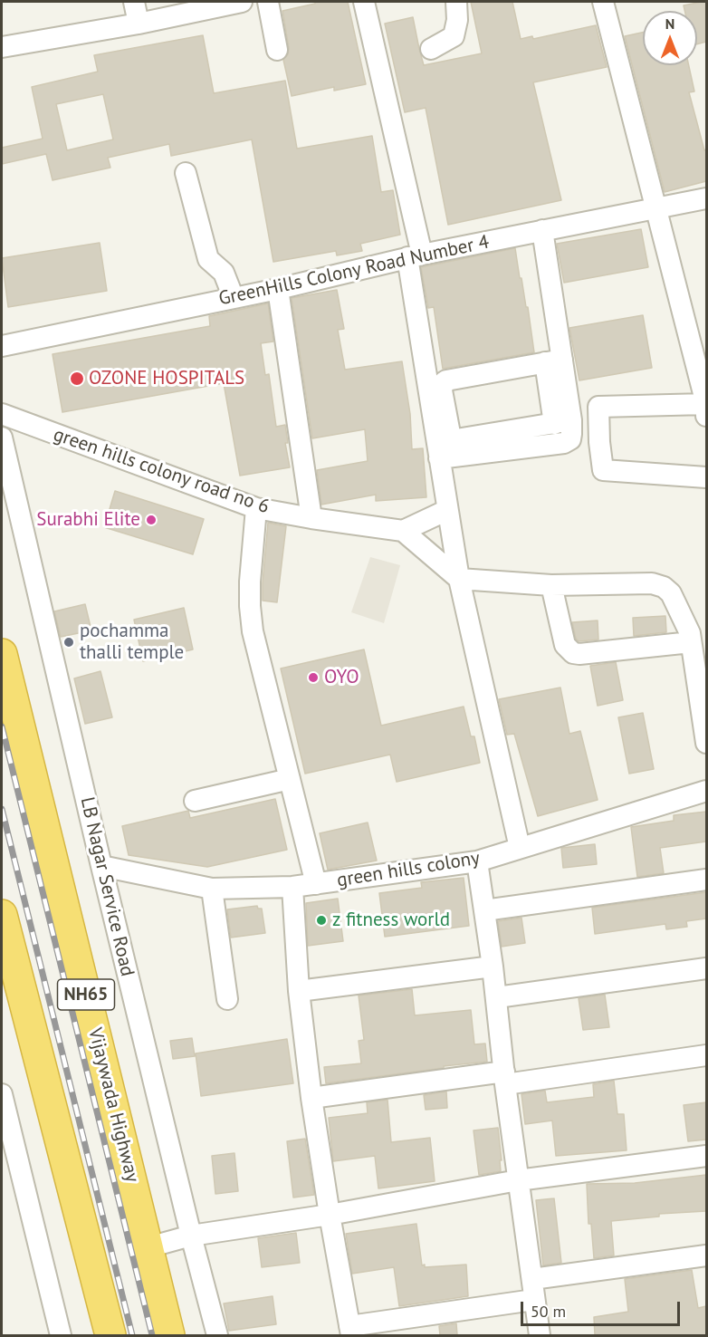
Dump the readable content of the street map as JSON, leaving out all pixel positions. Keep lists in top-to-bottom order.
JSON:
{
  "streets": {
    "highway": ["NH65", "Vijaywada Highway"],
    "street": [
      "GreenHills Colony Road Number 4",
      "green hills colony road no 6",
      "green hills colony",
      "LB Nagar Service Road"
    ]
  },
  "crossings": [
    ["green hills colony", "LB Nagar Service Road"]
  ],
  "places": [
    "OZONE HOSPITALS",
    "Surabhi Elite",
    "pochamma thalli temple",
    "OYO",
    "z fitness world"
  ],
  "scale_bar": "50 m",
  "north": "top"
}
